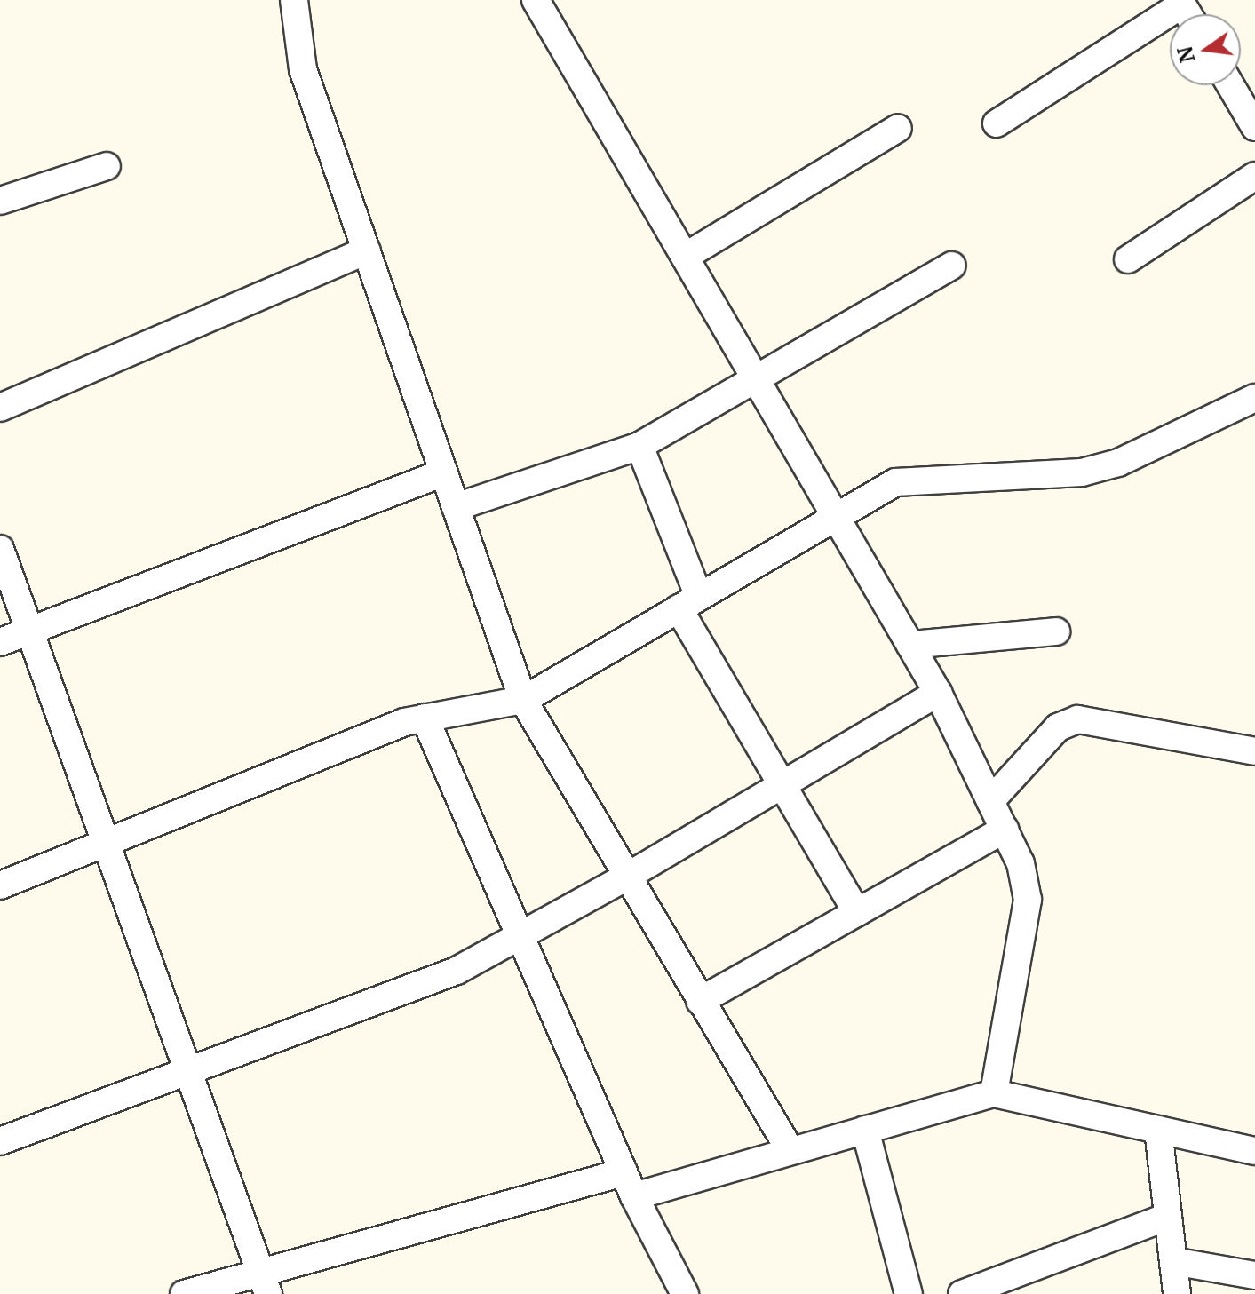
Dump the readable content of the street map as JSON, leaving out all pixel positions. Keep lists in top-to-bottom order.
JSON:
{
  "north": "left"
}
